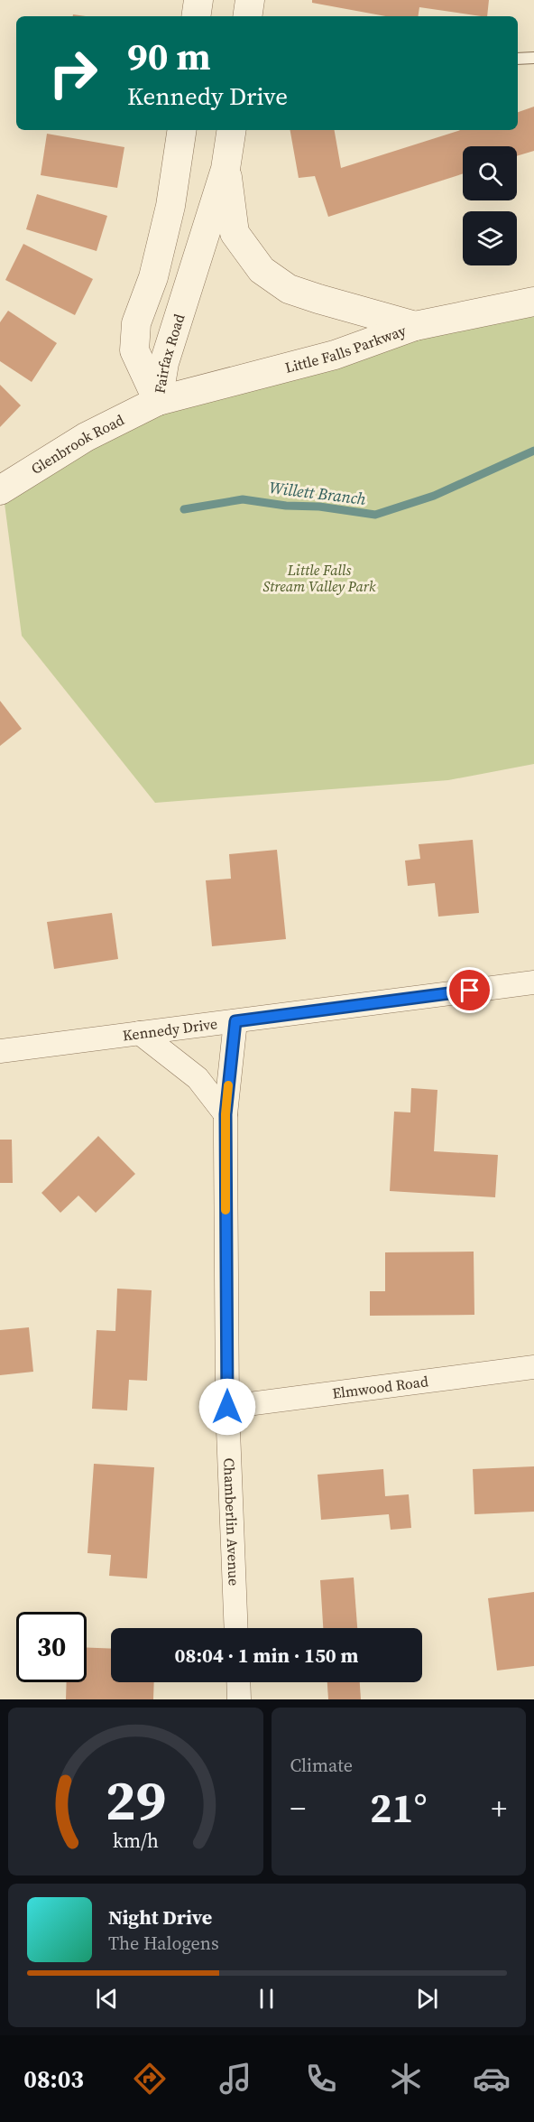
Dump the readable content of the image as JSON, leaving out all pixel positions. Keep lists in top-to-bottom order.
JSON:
{
  "streets": {
    "street": [
      "Little Falls Parkway",
      "Fairfax Road",
      "Glenbrook Road",
      "Kennedy Drive",
      "Elmwood Road",
      "Chamberlin Avenue"
    ]
  },
  "crossings": [
    ["Little Falls Parkway", "Fairfax Road"],
    ["Little Falls Parkway", "Glenbrook Road"],
    ["Fairfax Road", "Glenbrook Road"],
    ["Kennedy Drive", "Chamberlin Avenue"],
    ["Elmwood Road", "Chamberlin Avenue"]
  ],
  "water": ["Willett Branch"],
  "parks": ["Little Falls Stream Valley Park"],
  "page": {
    "turn": ["90 m", "Kennedy Drive"],
    "limit": "30",
    "trip": "08:04 · 1 min · 150 m",
    "tile": "Climate",
    "heat": ["−", "21°", "+"],
    "song": ["Night Drive", "The Halogens"],
    "tabs": "08:03",
    "gauge": ["29", "km/h"]
  }
}
